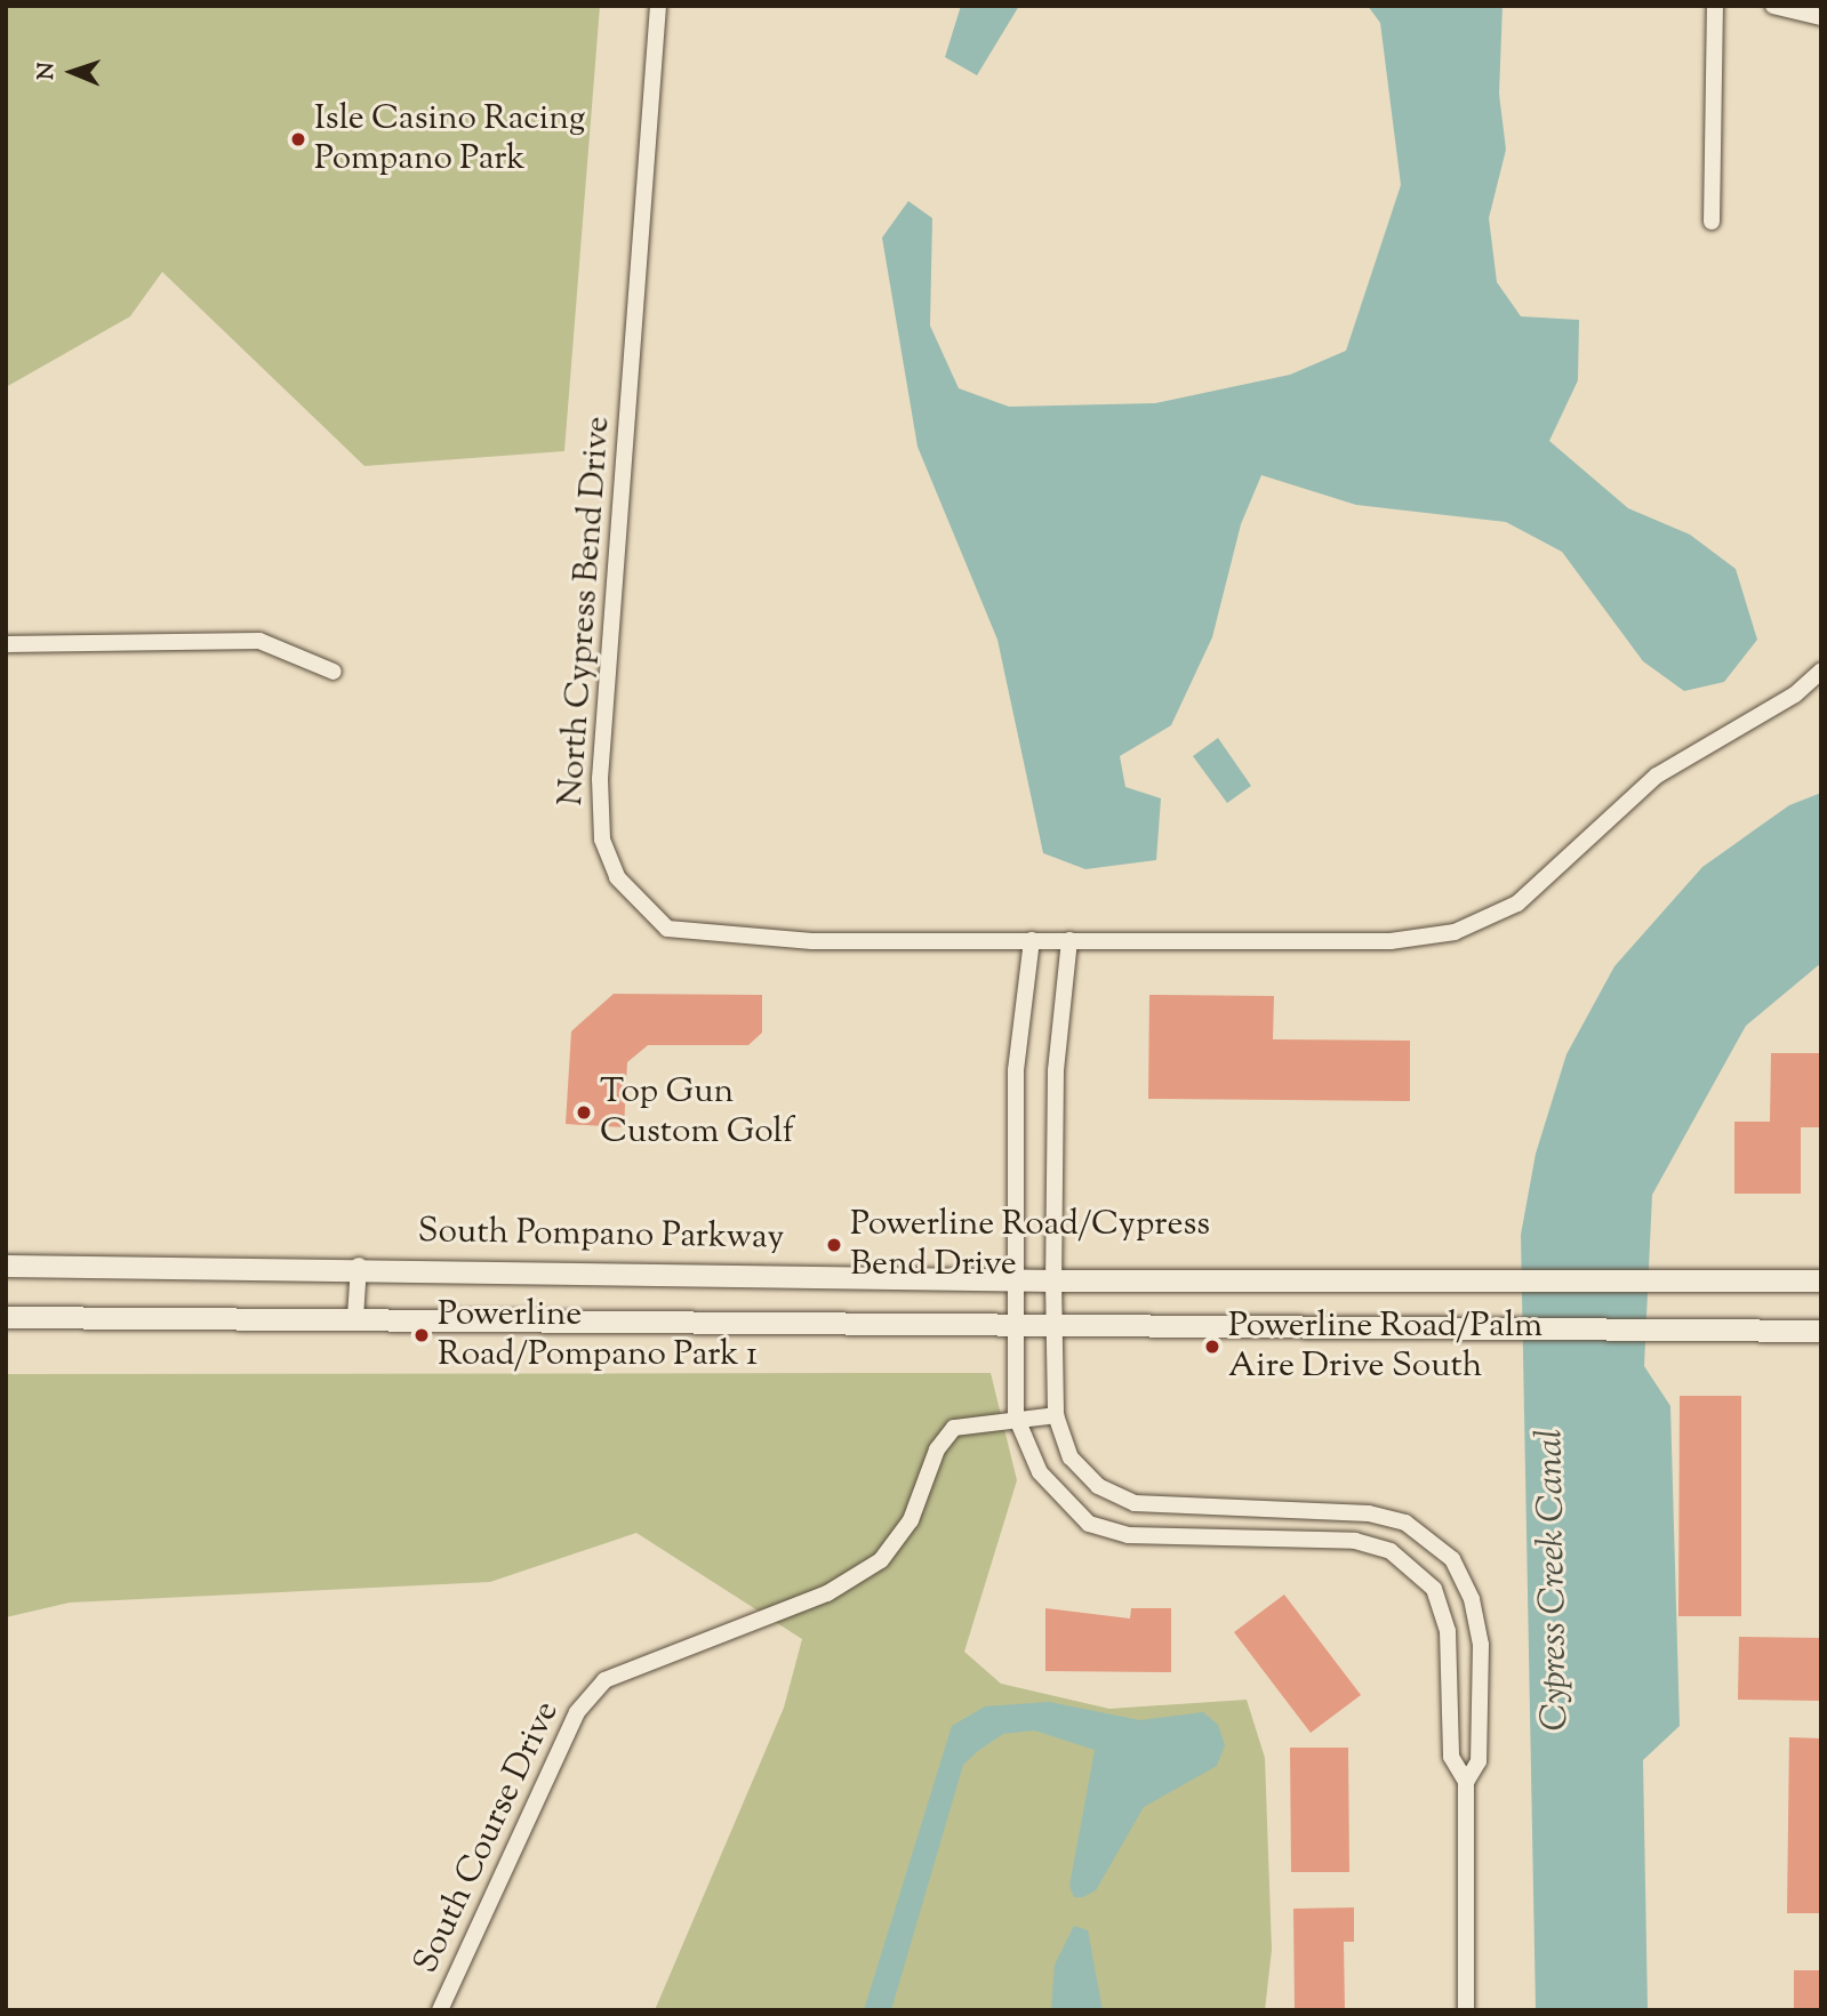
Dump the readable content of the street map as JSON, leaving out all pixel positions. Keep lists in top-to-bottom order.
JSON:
{
  "streets": {
    "main road": ["South Pompano Parkway"],
    "street": ["North Cypress Bend Drive", "South Course Drive"]
  },
  "water": ["Cypress Creek Canal"],
  "places": [
    "Isle Casino Racing Pompano Park",
    "Top Gun Custom Golf",
    "Powerline Road/Cypress Bend Drive",
    "Powerline Road/Pompano Park 1",
    "Powerline Road/Palm Aire Drive South"
  ],
  "north": "left"
}
